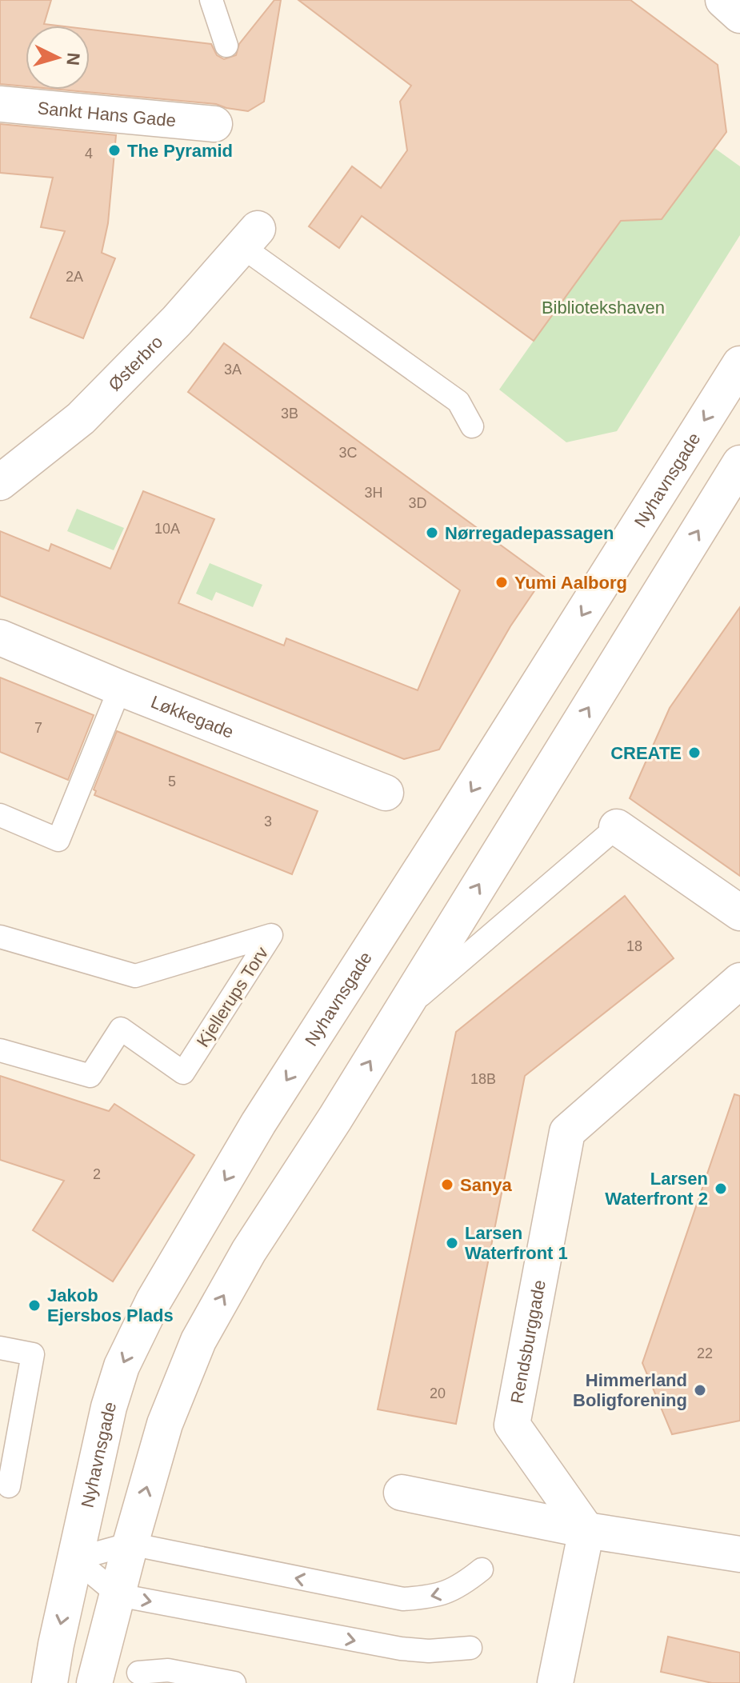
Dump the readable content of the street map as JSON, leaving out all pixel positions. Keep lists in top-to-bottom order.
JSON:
{
  "streets": {
    "main road": [
      "Sankt Hans Gade",
      "Østerbro",
      "Nyhavnsgade",
      "Løkkegade",
      "Rendsburggade"
    ],
    "lane": ["Kjellerups Torv"]
  },
  "parks": ["Bibliotekshaven"],
  "places": [
    "The Pyramid",
    "Nørregadepassagen",
    "Yumi Aalborg",
    "CREATE",
    "Sanya",
    "Larsen Waterfront 2",
    "Larsen Waterfront 1",
    "Jakob Ejersbos Plads",
    "Himmerland Boligforening"
  ],
  "house_numbers": [
    "4",
    "2A",
    "3A",
    "3B",
    "3C",
    "3H",
    "3D",
    "10A",
    "7",
    "5",
    "3",
    "18",
    "18B",
    "2",
    "22",
    "20"
  ],
  "north": "right"
}
